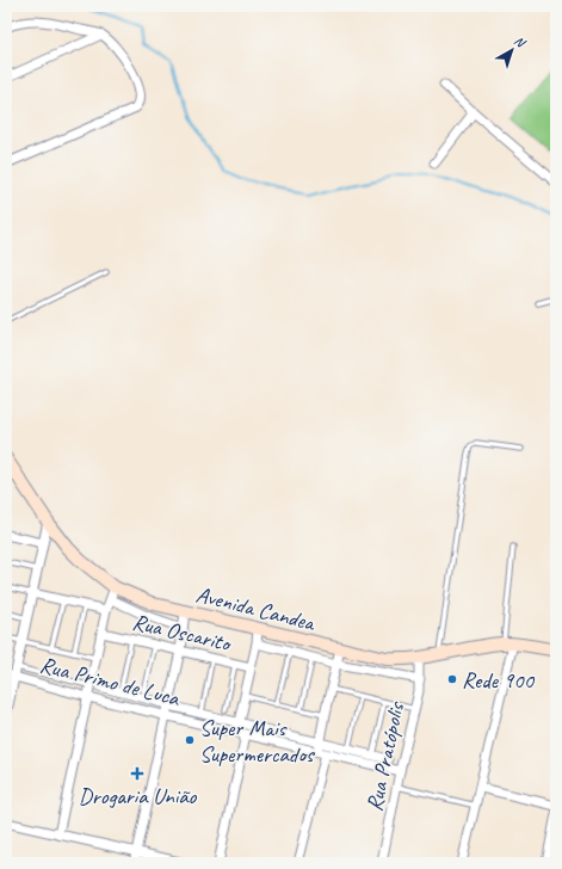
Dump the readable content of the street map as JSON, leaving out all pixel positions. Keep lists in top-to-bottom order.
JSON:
{
  "streets": {
    "main road": ["Avenida Candea"],
    "street": ["Rua Oscarito", "Rua Primo de Luca", "Rua Pratópolis"]
  },
  "crossings": [
    ["Avenida Candea", "Rua Pratópolis"],
    ["Rua Primo de Luca", "Rua Pratópolis"]
  ],
  "places": {
    "other": ["Rede 900", "Super Mais Supermercados"],
    "health": ["Drogaria União"]
  },
  "north": "top right"
}
